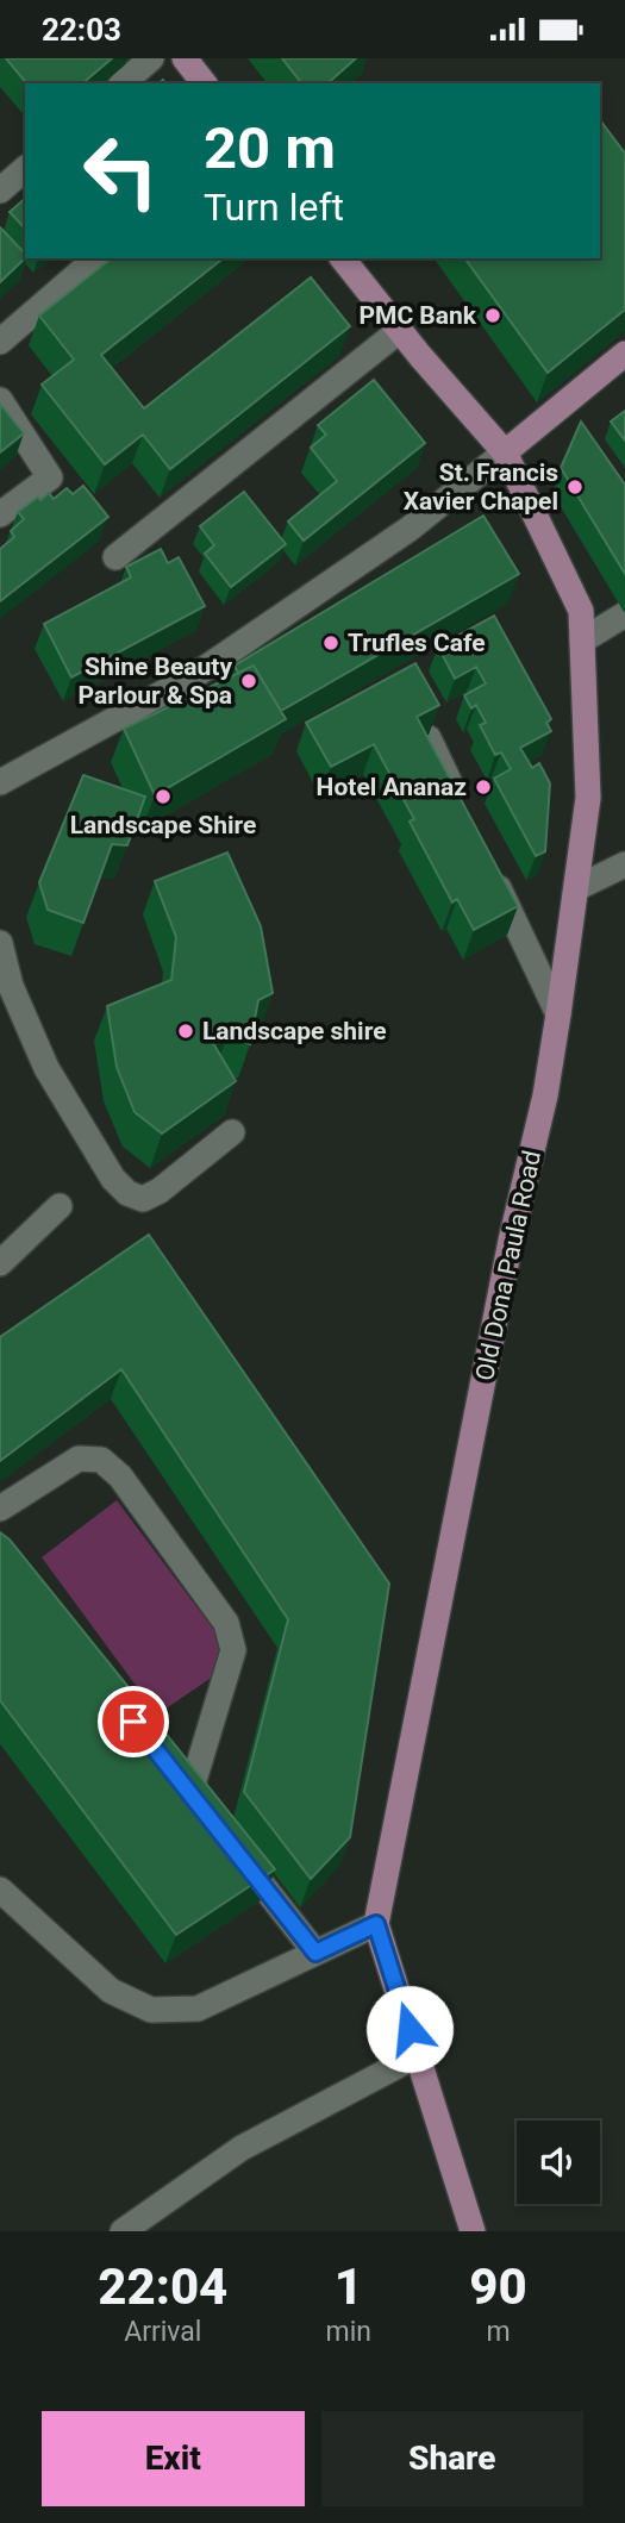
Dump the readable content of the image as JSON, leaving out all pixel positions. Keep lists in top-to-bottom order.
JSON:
{
  "streets": {
    "main road": ["Old Dona Paula Road"]
  },
  "places": [
    "PMC Bank",
    "St. Francis Xavier Chapel",
    "Trufles Cafe",
    "Shine Beauty Parlour & Spa",
    "Hotel Ananaz",
    "Landscape Shire",
    "Landscape shire"
  ],
  "page": {
    "status": "22:03",
    "turn": ["20 m", "Turn left"],
    "eta": [
      "22:04",
      "Arrival",
      "1",
      "min",
      "90",
      "m"
    ],
    "buttons": ["Exit", "Share"]
  }
}
